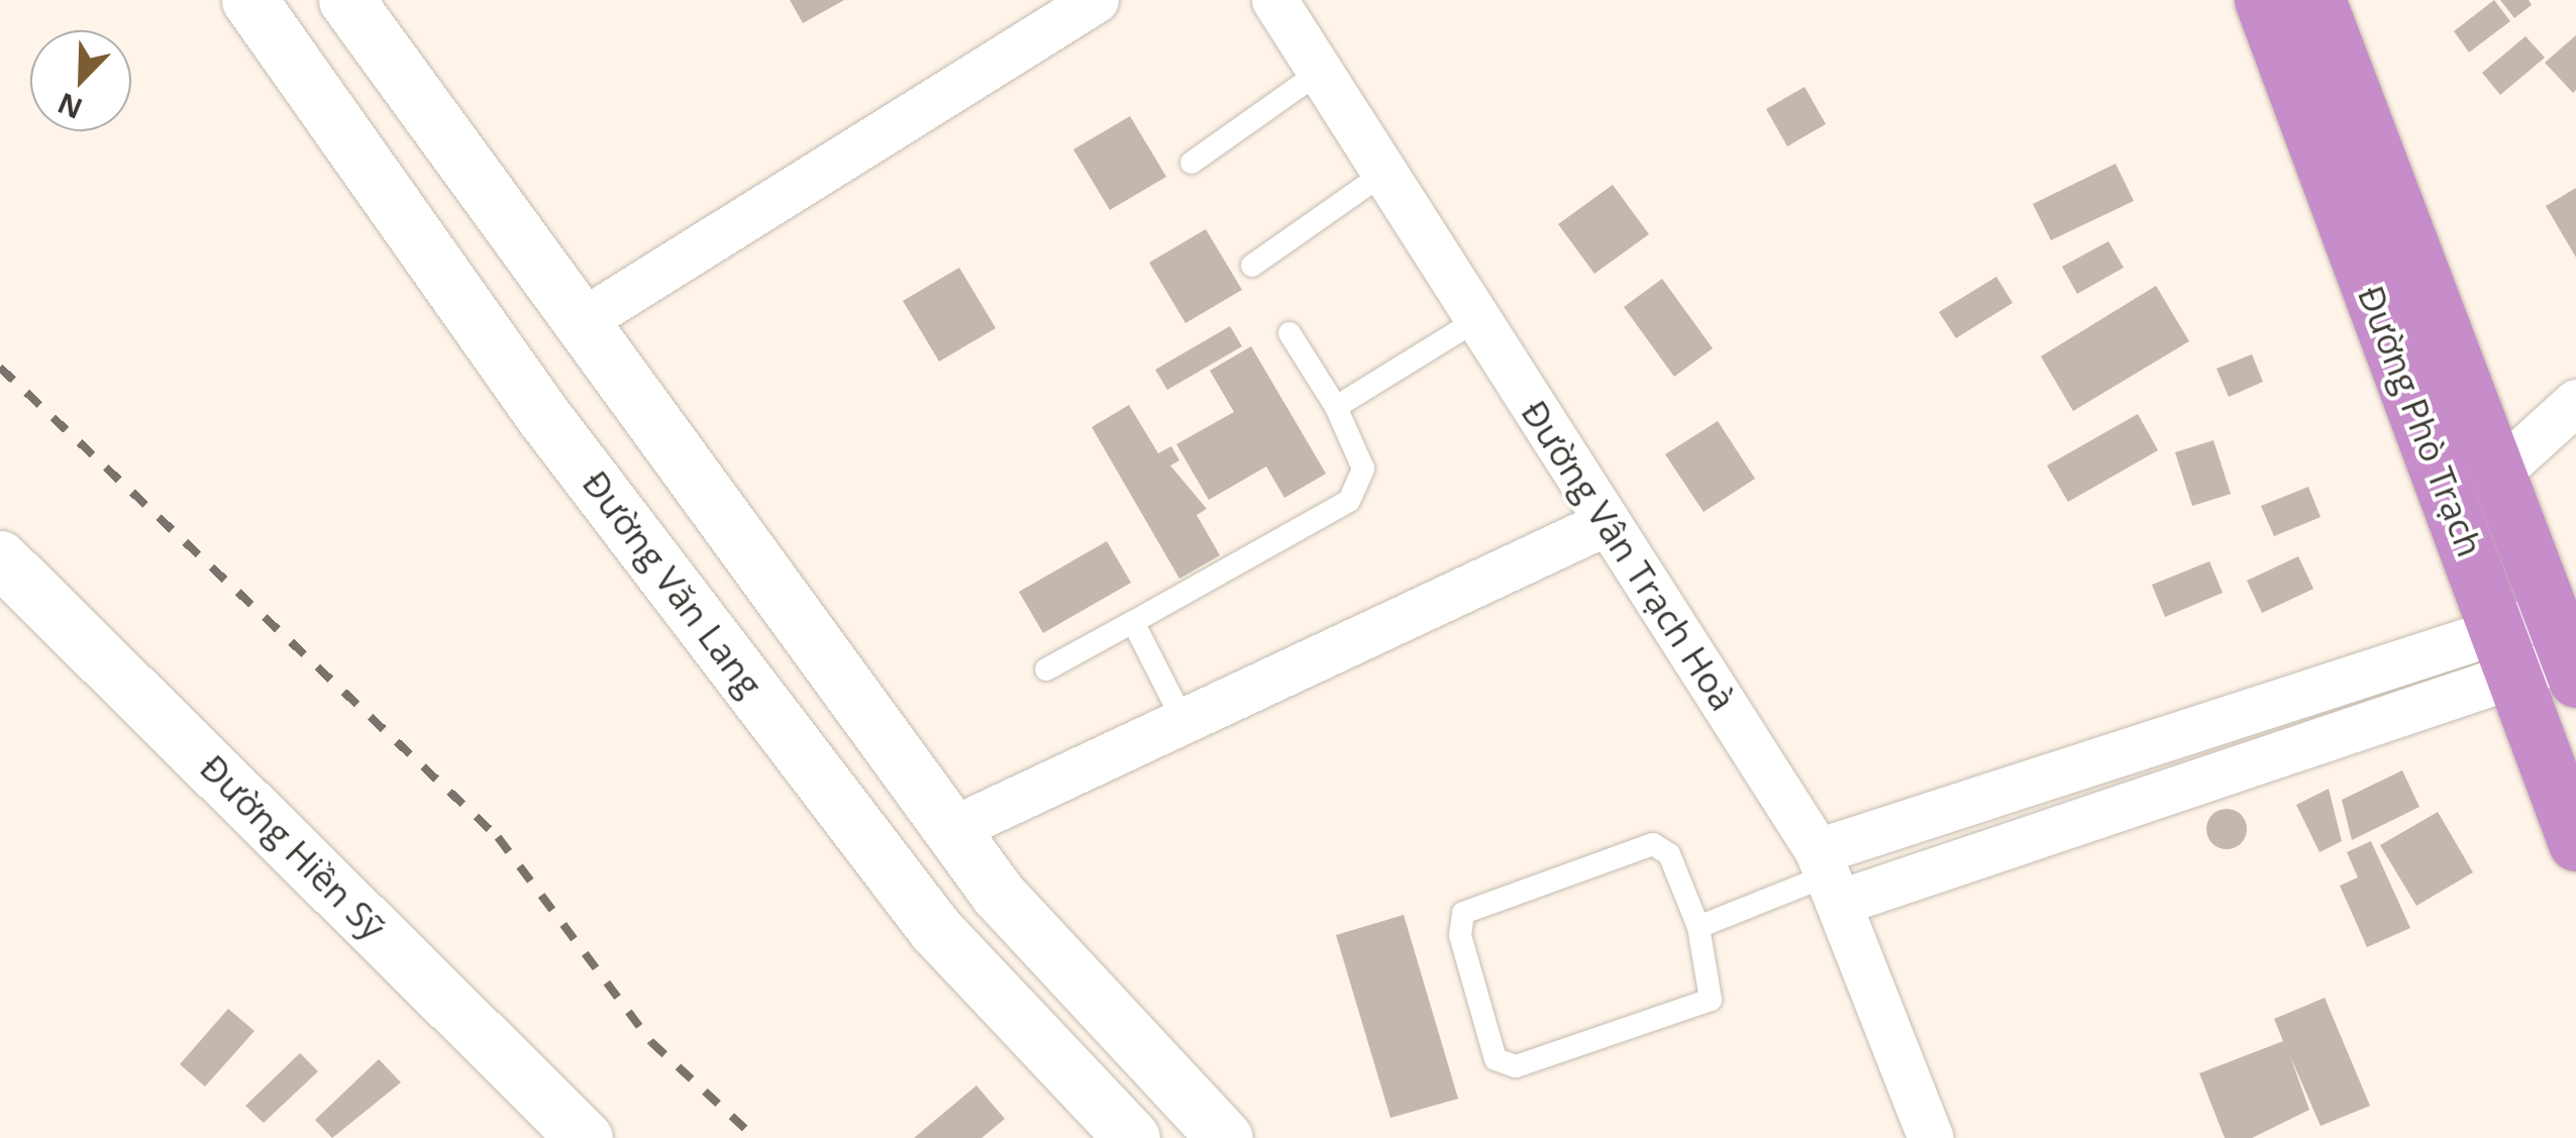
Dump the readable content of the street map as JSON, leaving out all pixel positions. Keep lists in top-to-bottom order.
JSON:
{
  "streets": {
    "highway": ["Đường Phò Trạch"],
    "street": ["Đường Vân Trạch Hoà", "Đường Văn Lang", "Đường Hiền Sỹ"]
  },
  "north": "bottom left"
}
